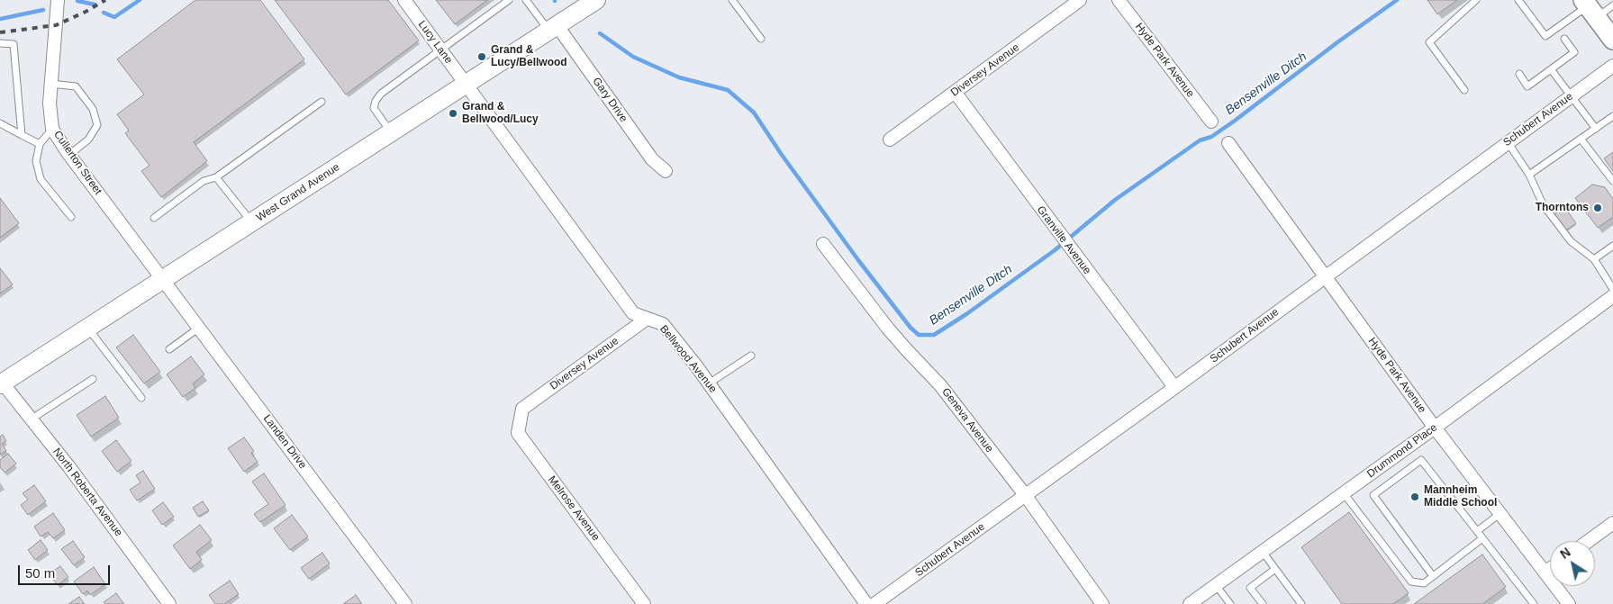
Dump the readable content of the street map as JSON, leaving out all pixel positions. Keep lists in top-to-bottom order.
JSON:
{
  "streets": {
    "main road": ["West Grand Avenue"],
    "street": [
      "Lucy Lane",
      "Hyde Park Avenue",
      "Diversey Avenue",
      "Gary Drive",
      "Schubert Avenue",
      "Cullerton Street",
      "Granville Avenue",
      "Bellwood Avenue",
      "Geneva Avenue",
      "Landen Drive",
      "Drummond Place",
      "North Roberta Avenue",
      "Melrose Avenue"
    ]
  },
  "crossings": [
    ["Lucy Lane", "West Grand Avenue"],
    ["Lucy Lane", "Bellwood Avenue"],
    ["Hyde Park Avenue", "Schubert Avenue"],
    ["Hyde Park Avenue", "Drummond Place"],
    ["Diversey Avenue", "Granville Avenue"],
    ["Diversey Avenue", "Bellwood Avenue"],
    ["Diversey Avenue", "Melrose Avenue"],
    ["Gary Drive", "West Grand Avenue"],
    ["Schubert Avenue", "Granville Avenue"],
    ["Schubert Avenue", "Geneva Avenue"],
    ["Cullerton Street", "West Grand Avenue"],
    ["Cullerton Street", "Landen Drive"],
    ["West Grand Avenue", "Bellwood Avenue"],
    ["West Grand Avenue", "Landen Drive"],
    ["West Grand Avenue", "North Roberta Avenue"]
  ],
  "water": ["Bensenville Ditch"],
  "places": [
    "Grand & Lucy/Bellwood",
    "Grand & Bellwood/Lucy",
    "Thorntons",
    "Mannheim Middle School"
  ],
  "scale_bar": "50 m",
  "north": "top left"
}
